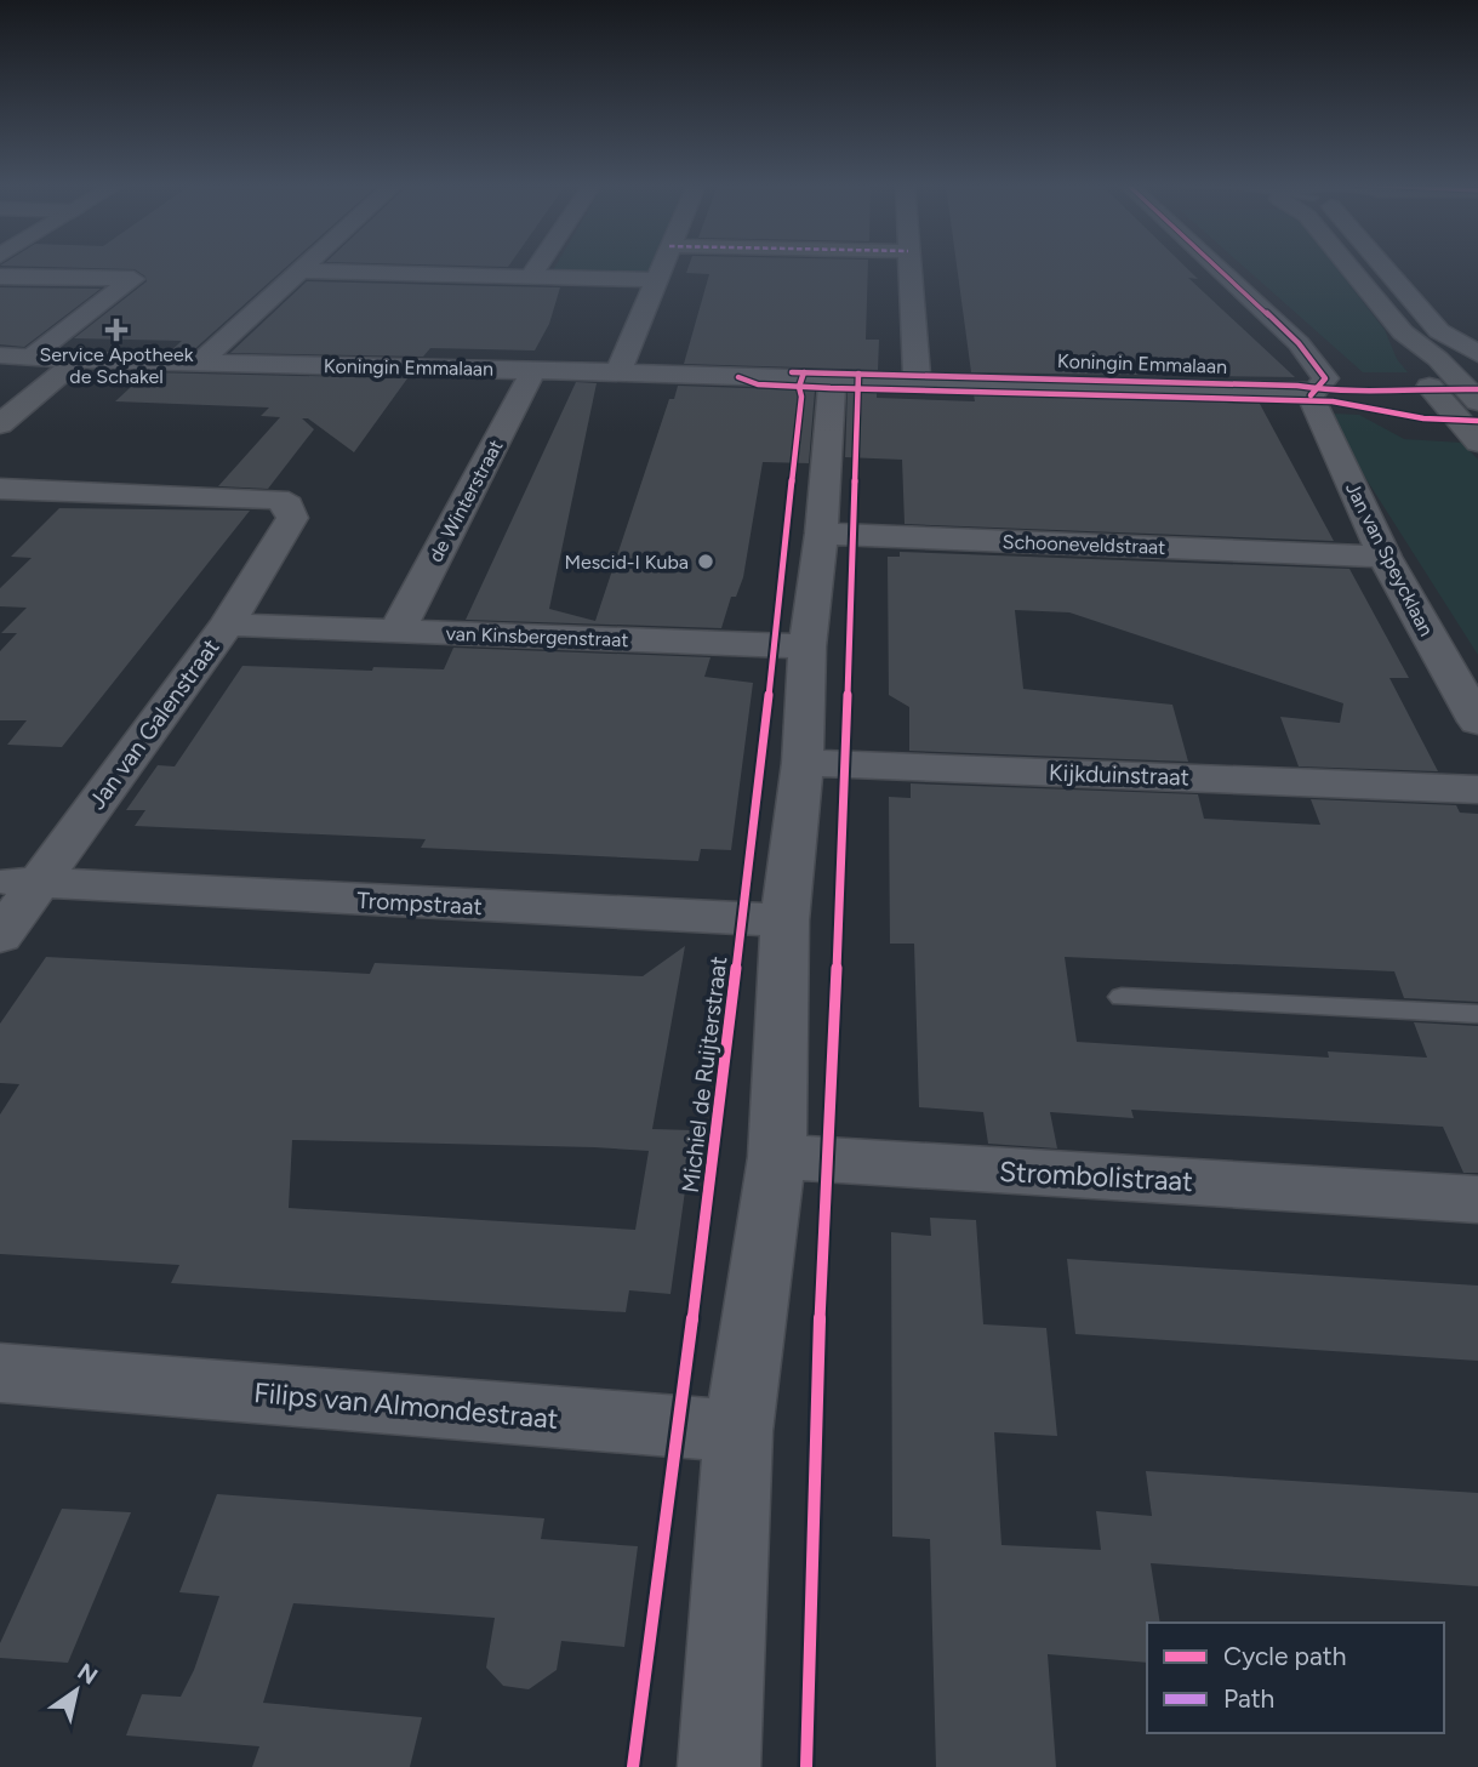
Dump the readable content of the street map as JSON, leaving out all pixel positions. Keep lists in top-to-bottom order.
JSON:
{
  "streets": {
    "street": [
      "Koningin Emmalaan",
      "de Winterstraat",
      "Schooneveldstraat",
      "Jan van Speycklaan",
      "van Kinsbergenstraat",
      "Jan van Galenstraat",
      "Kijkduinstraat",
      "Trompstraat",
      "Strombolistraat",
      "Filips van Almondestraat"
    ],
    "cycle path": ["Michiel de Ruijterstraat"]
  },
  "crossings": [
    ["Koningin Emmalaan", "de Winterstraat"],
    ["Koningin Emmalaan", "Jan van Speycklaan"],
    ["de Winterstraat", "van Kinsbergenstraat"],
    ["Schooneveldstraat", "Jan van Speycklaan"],
    ["van Kinsbergenstraat", "Jan van Galenstraat"],
    ["Jan van Galenstraat", "Trompstraat"]
  ],
  "places": {
    "health": ["Service Apotheek de Schakel"],
    "other": ["Mescid-I Kuba"]
  },
  "legend": ["Cycle path", "Path"],
  "north": "top right"
}
